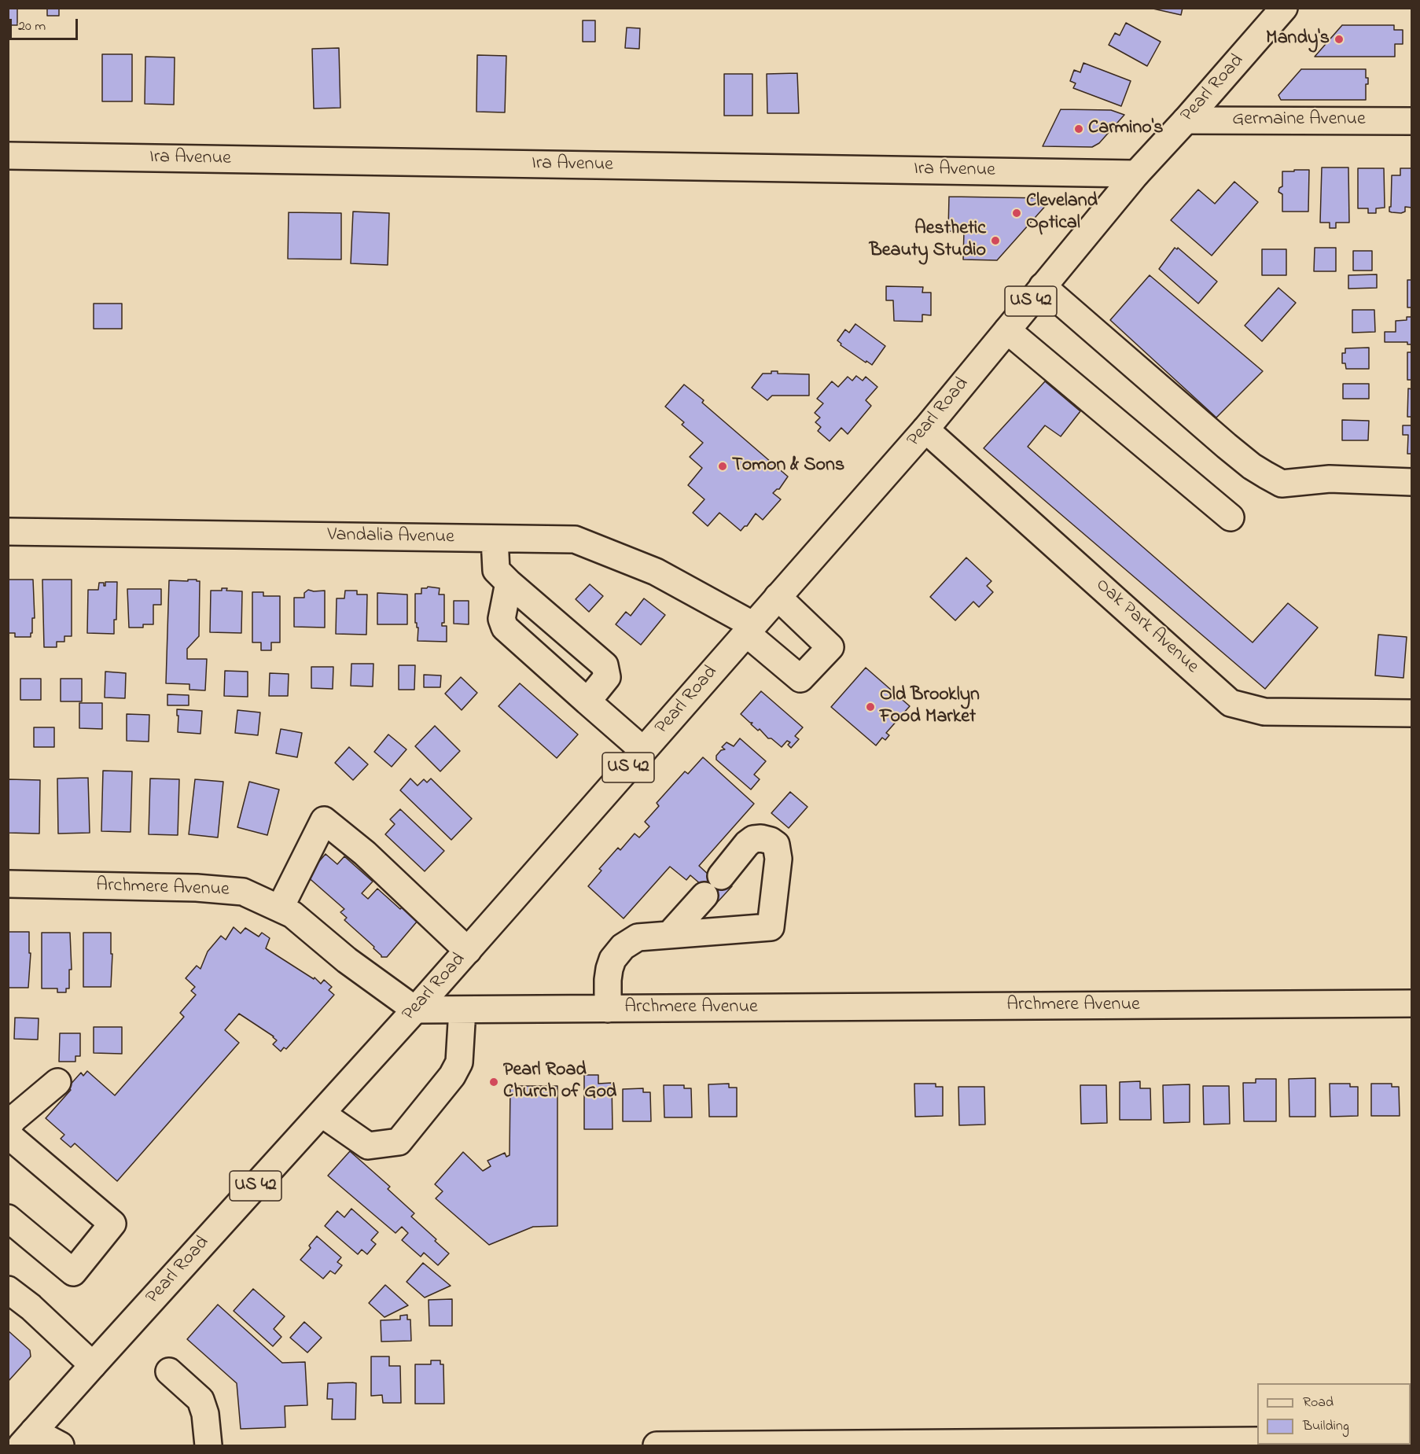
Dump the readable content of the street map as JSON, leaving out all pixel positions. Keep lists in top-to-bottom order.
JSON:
{
  "streets": {
    "street": [
      "Pearl Road",
      "Germaine Avenue",
      "Ira Avenue",
      "US 42",
      "Vandalia Avenue",
      "Oak Park Avenue",
      "Archmere Avenue"
    ]
  },
  "crossings": [
    ["Pearl Road", "Germaine Avenue"],
    ["Pearl Road", "Ira Avenue"],
    ["Pearl Road", "Vandalia Avenue"],
    ["Pearl Road", "Oak Park Avenue"],
    ["Pearl Road", "Archmere Avenue"]
  ],
  "places": [
    "Mandy's",
    "Carmino's",
    "Cleveland Optical",
    "Aesthetic Beauty Studio",
    "Tomon & Sons",
    "Old Brooklyn Food Market",
    "Pearl Road Church of God"
  ],
  "legend": ["Road", "Building"],
  "scale_bar": "20 m"
}
